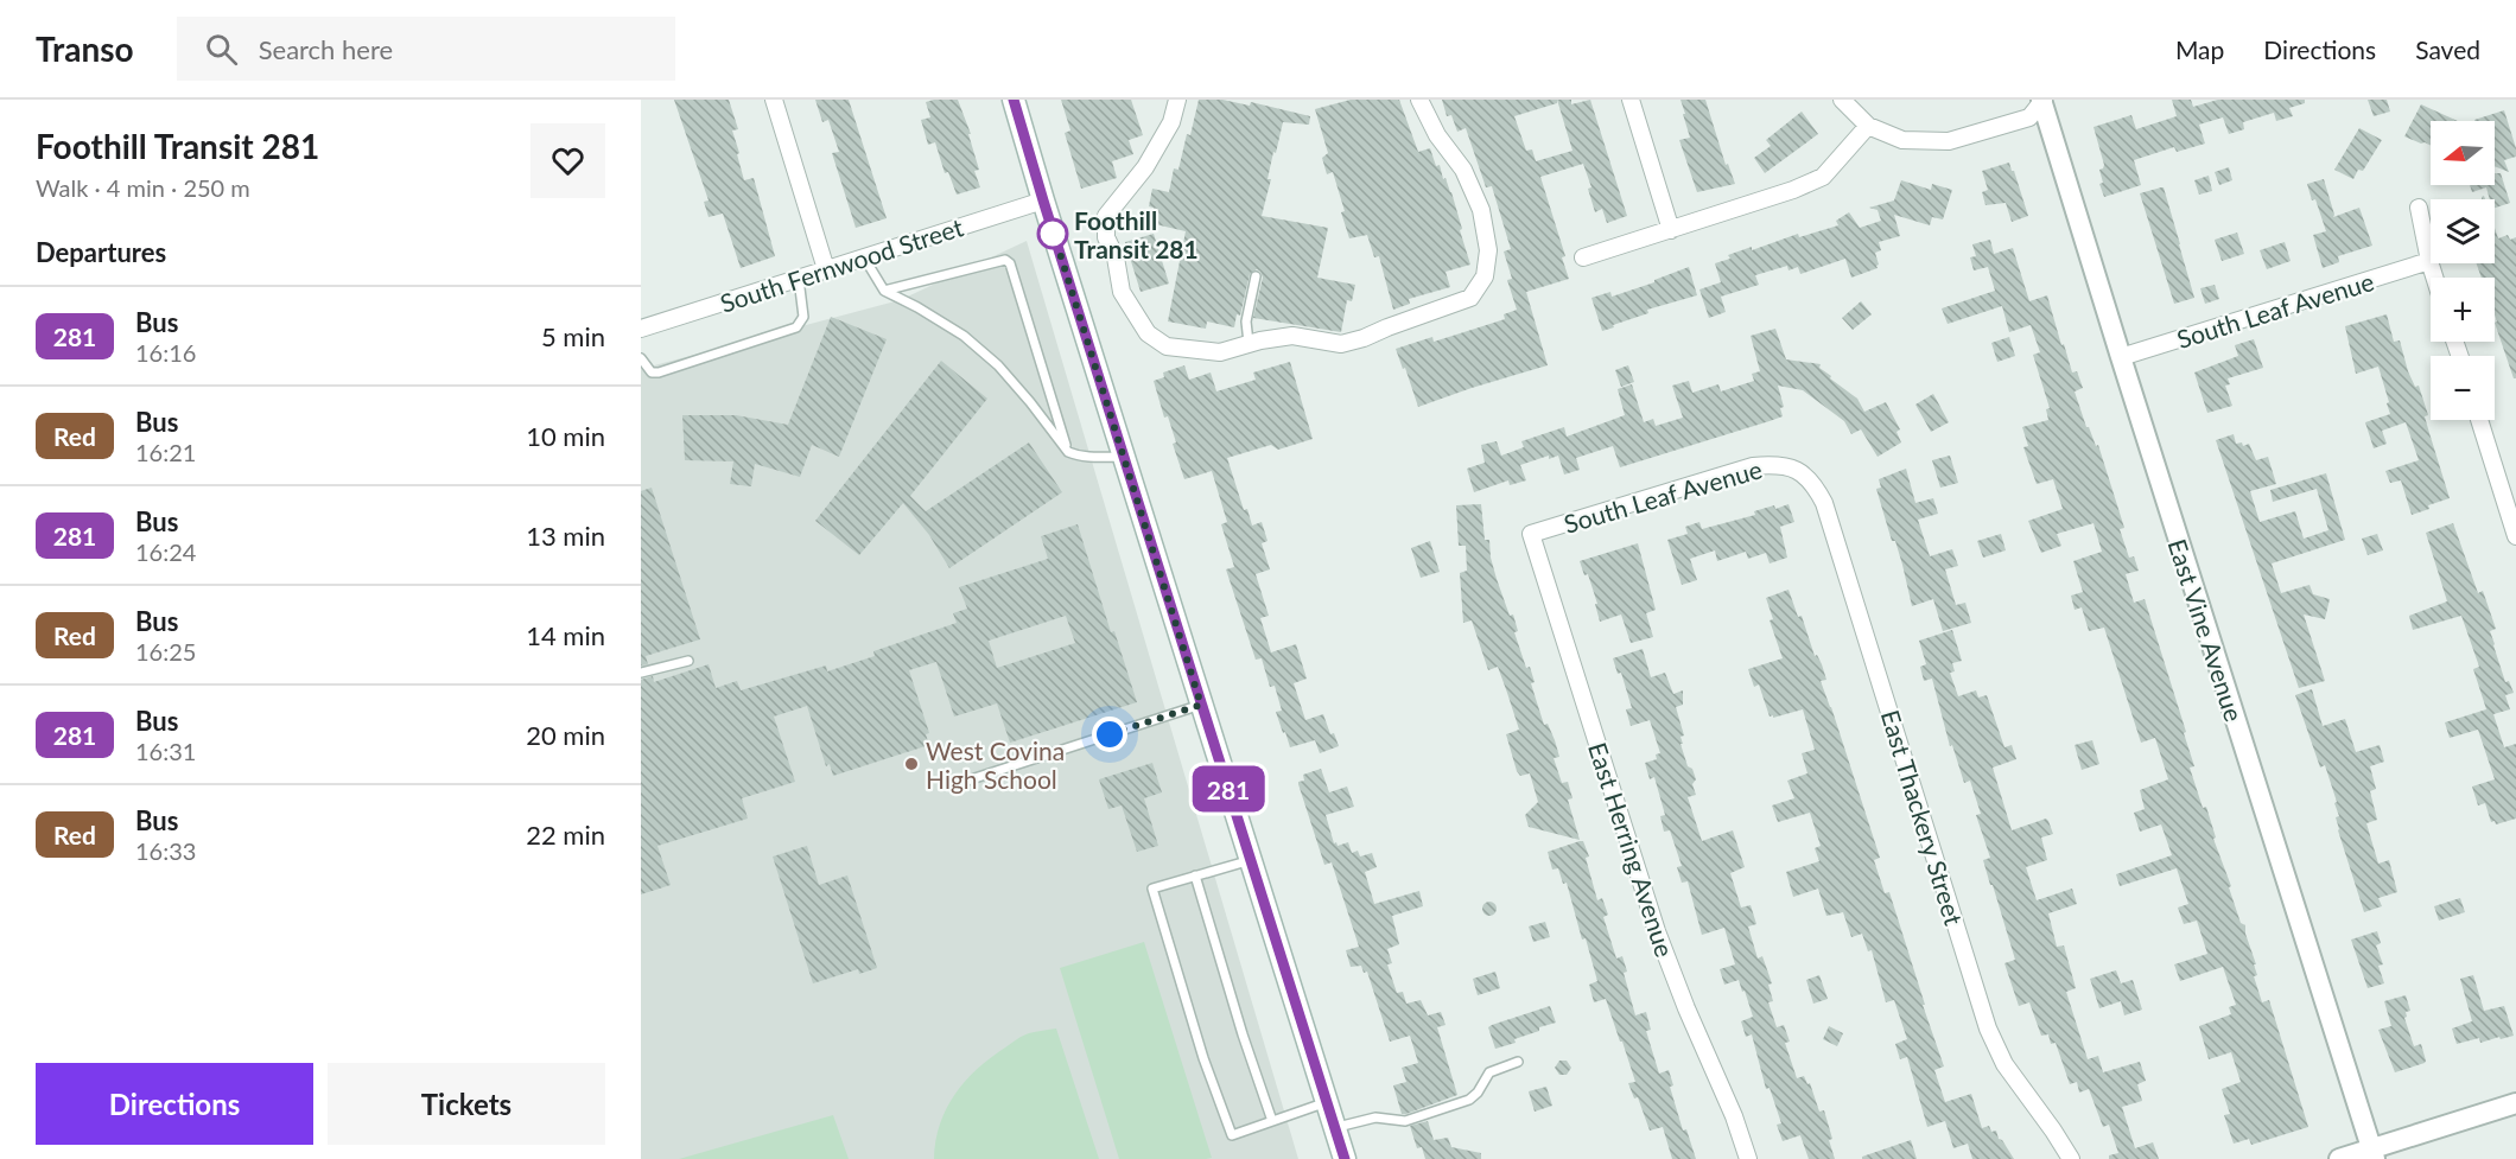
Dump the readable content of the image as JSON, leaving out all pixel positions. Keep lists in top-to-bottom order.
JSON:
{
  "streets": {
    "street": [
      "South Fernwood Street",
      "South Leaf Avenue",
      "East Vine Avenue",
      "East Thackery Street",
      "East Herring Avenue"
    ]
  },
  "crossings": [
    ["South Leaf Avenue", "East Vine Avenue"],
    ["South Leaf Avenue", "East Thackery Street"],
    ["South Leaf Avenue", "East Herring Avenue"]
  ],
  "places": ["Foothill Transit 281", "West Covina High School"],
  "lines": ["bus line 281"],
  "north": "left",
  "page": {
    "header": "Transo",
    "search": "Search here",
    "nav": ["Map", "Directions", "Saved"],
    "heading": [
      ["Foothill Transit 281", "Walk · 4 min · 250 m"],
      "Departures"
    ],
    "on_map": "281",
    "map_buttons": ["+", "−"],
    "list": [
      {
        "mark": "281",
        "name": "Bus",
        "note": "16:16",
        "value": "5 min"
      },
      {
        "mark": "Red",
        "name": "Bus",
        "note": "16:21",
        "value": "10 min"
      },
      {
        "mark": "281",
        "name": "Bus",
        "note": "16:24",
        "value": "13 min"
      },
      {
        "mark": "Red",
        "name": "Bus",
        "note": "16:25",
        "value": "14 min"
      },
      {
        "mark": "281",
        "name": "Bus",
        "note": "16:31",
        "value": "20 min"
      },
      {
        "mark": "Red",
        "name": "Bus",
        "note": "16:33",
        "value": "22 min"
      }
    ],
    "buttons": ["Directions", "Tickets"]
  }
}
